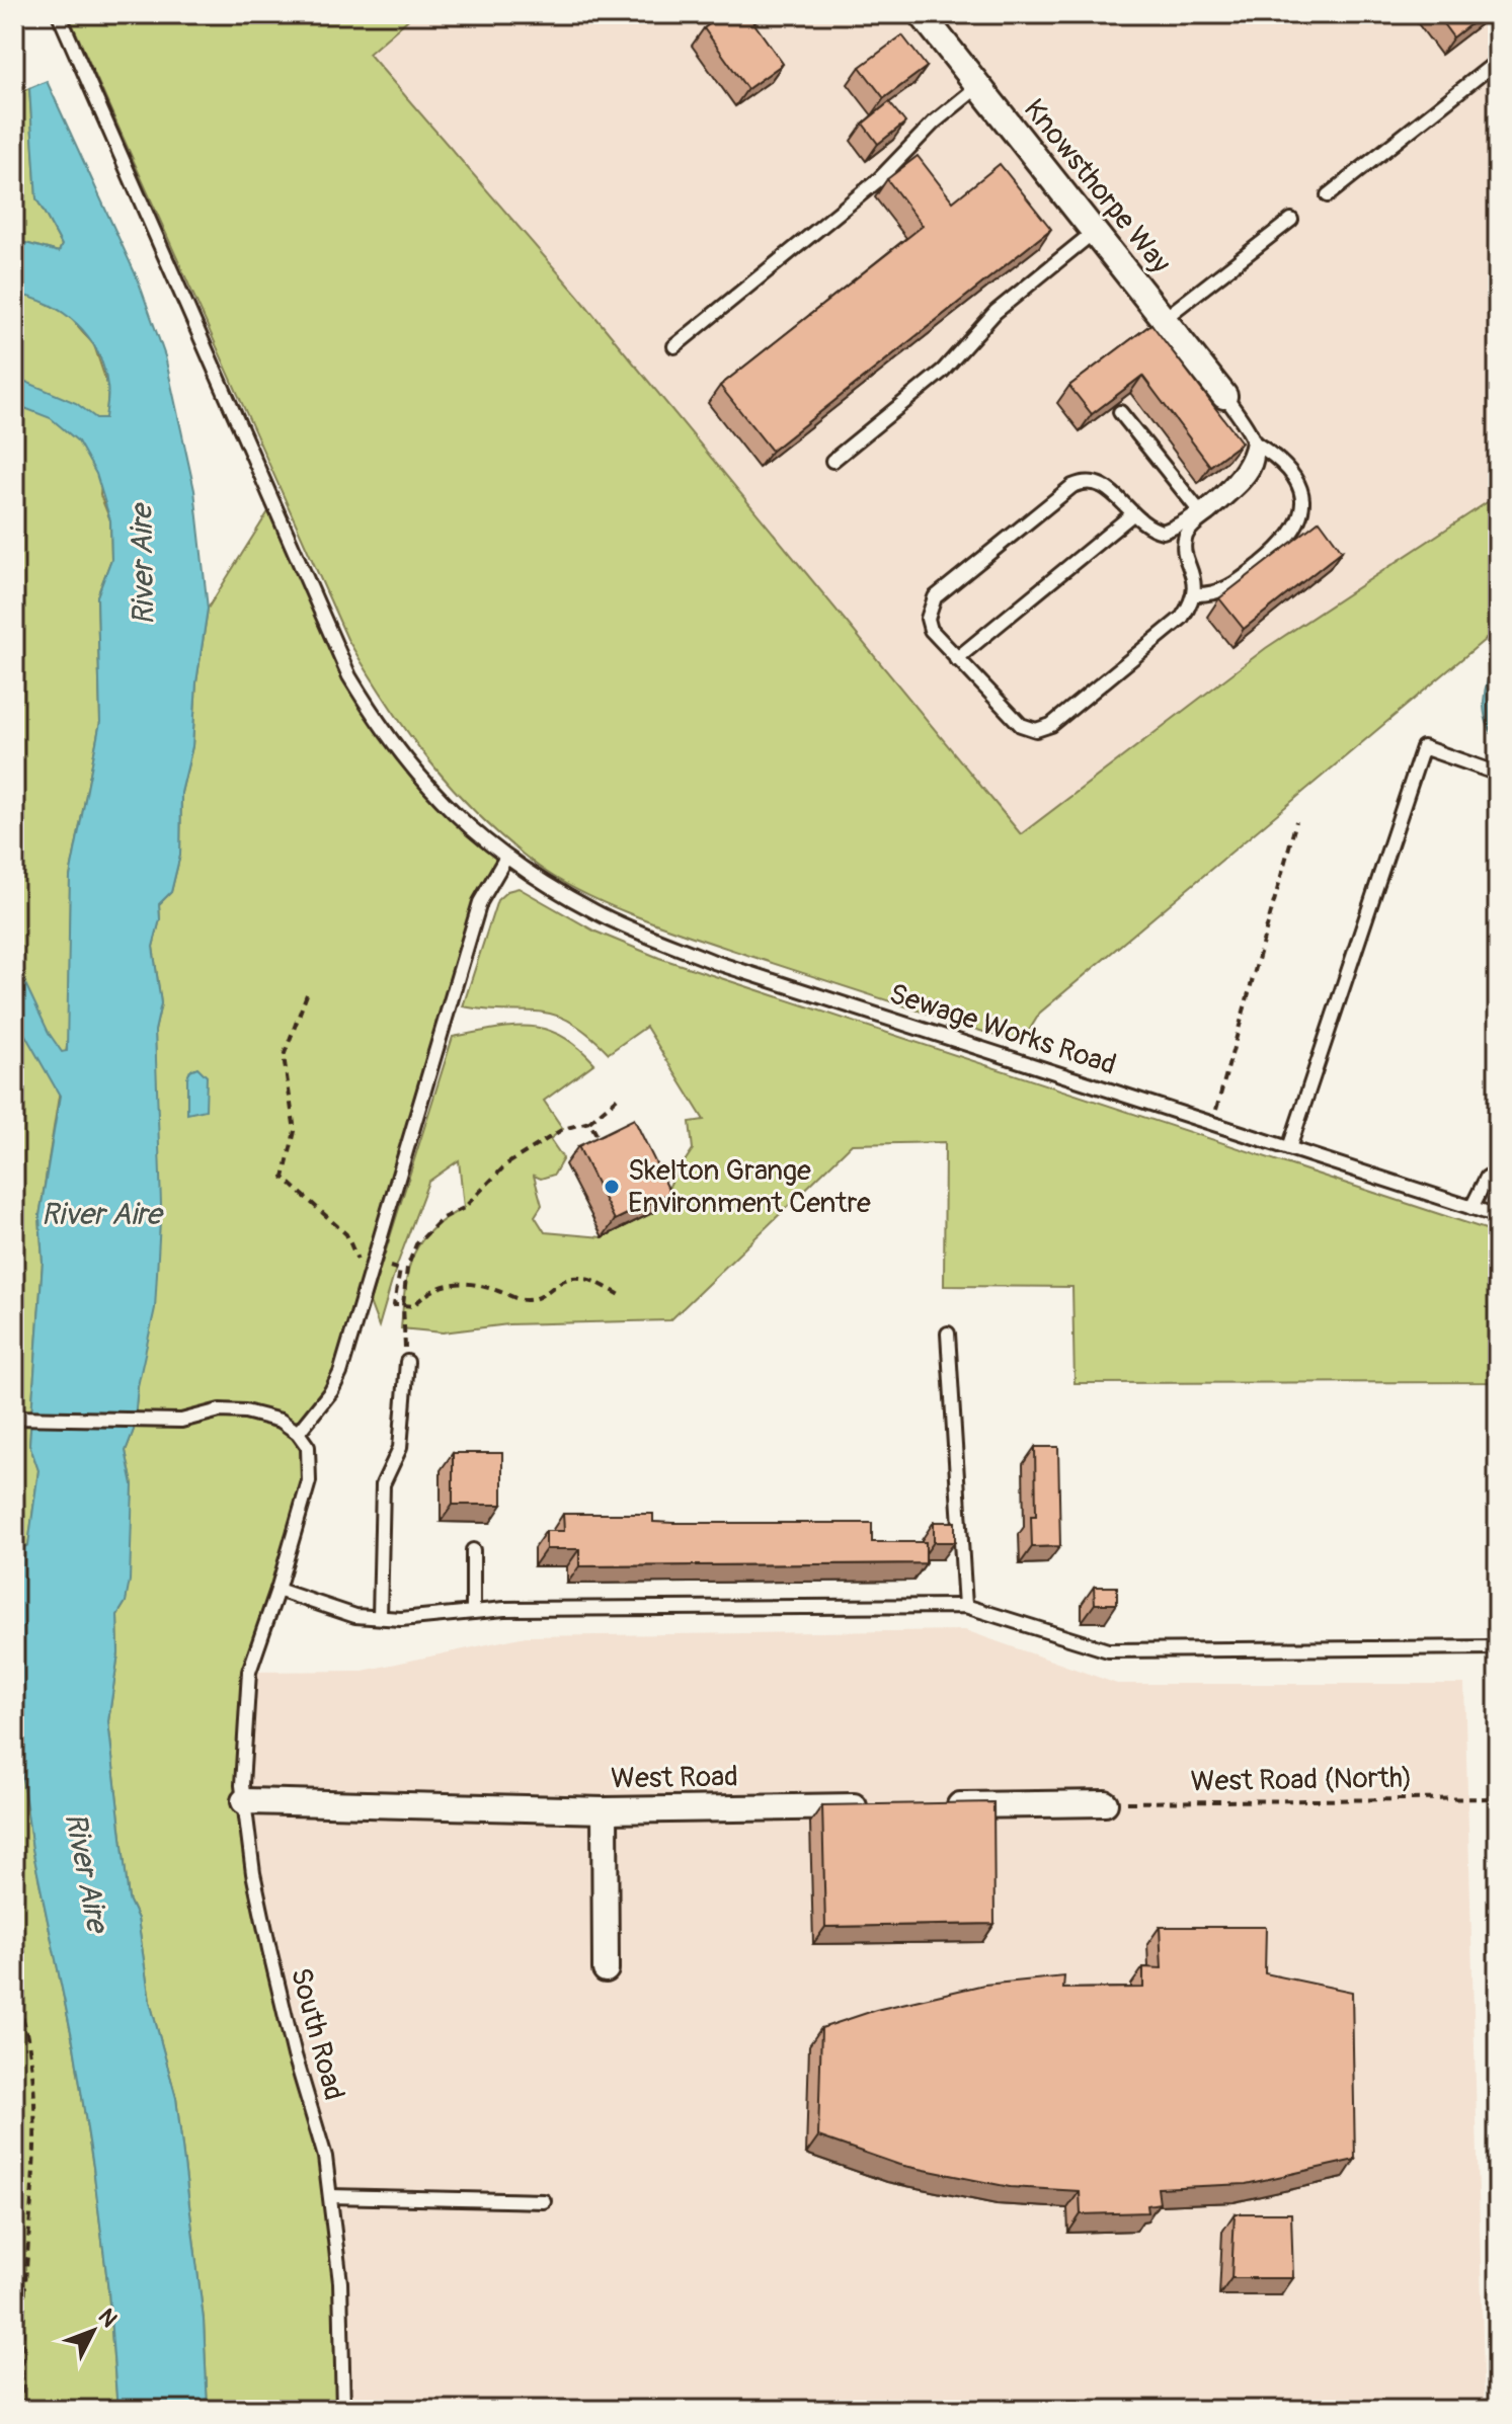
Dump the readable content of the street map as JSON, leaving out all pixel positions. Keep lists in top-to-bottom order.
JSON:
{
  "streets": {
    "street": ["Knowsthorpe Way", "West Road"],
    "lane": ["Sewage Works Road", "South Road"],
    "path": ["West Road (North)"]
  },
  "crossings": [
    ["West Road", "South Road"]
  ],
  "water": ["River Aire"],
  "places": ["Skelton Grange Environment Centre"],
  "north": "top right"
}
